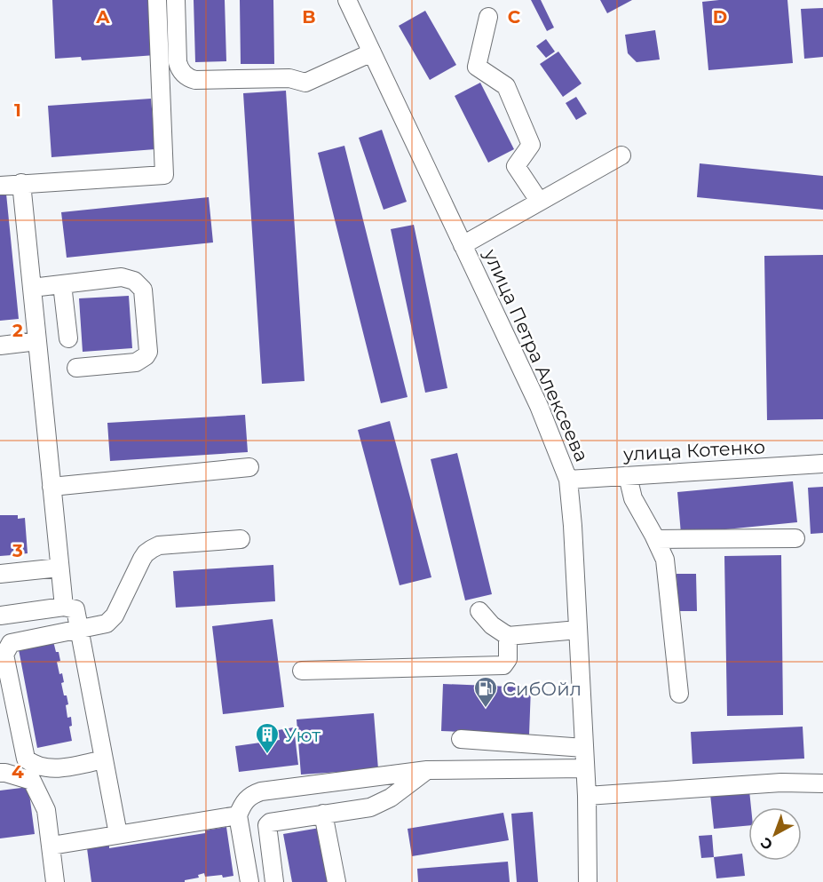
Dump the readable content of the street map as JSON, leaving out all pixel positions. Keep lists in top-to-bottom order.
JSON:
{
  "streets": {
    "street": ["улица Петра Алексеева", "улица Котенко"]
  },
  "crossings": [
    ["улица Петра Алексеева", "улица Котенко"]
  ],
  "places": {
    "fuel station": ["СибОйл"],
    "building": ["Уют"]
  },
  "north": "bottom left",
  "grid": {
    "columns": [
      "A",
      "B",
      "C",
      "D"
    ],
    "rows": [
      "1",
      "2",
      "3",
      "4"
    ]
  }
}
